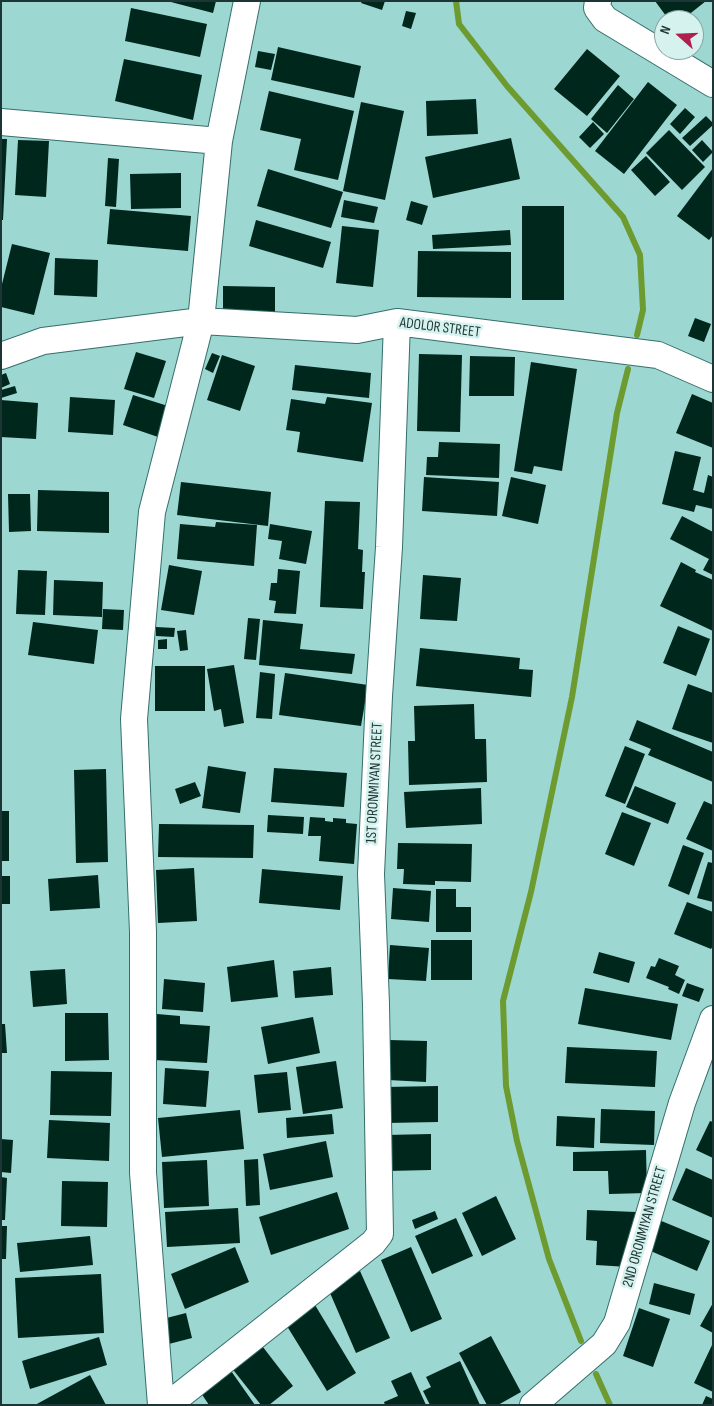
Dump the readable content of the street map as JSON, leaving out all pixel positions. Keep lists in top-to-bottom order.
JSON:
{
  "streets": {
    "street": ["ADOLOR STREET", "1ST ORONMIYAN STREET", "2ND ORONMIYAN STREET"]
  },
  "crossings": [
    ["ADOLOR STREET", "1ST ORONMIYAN STREET"]
  ],
  "north": "left"
}
